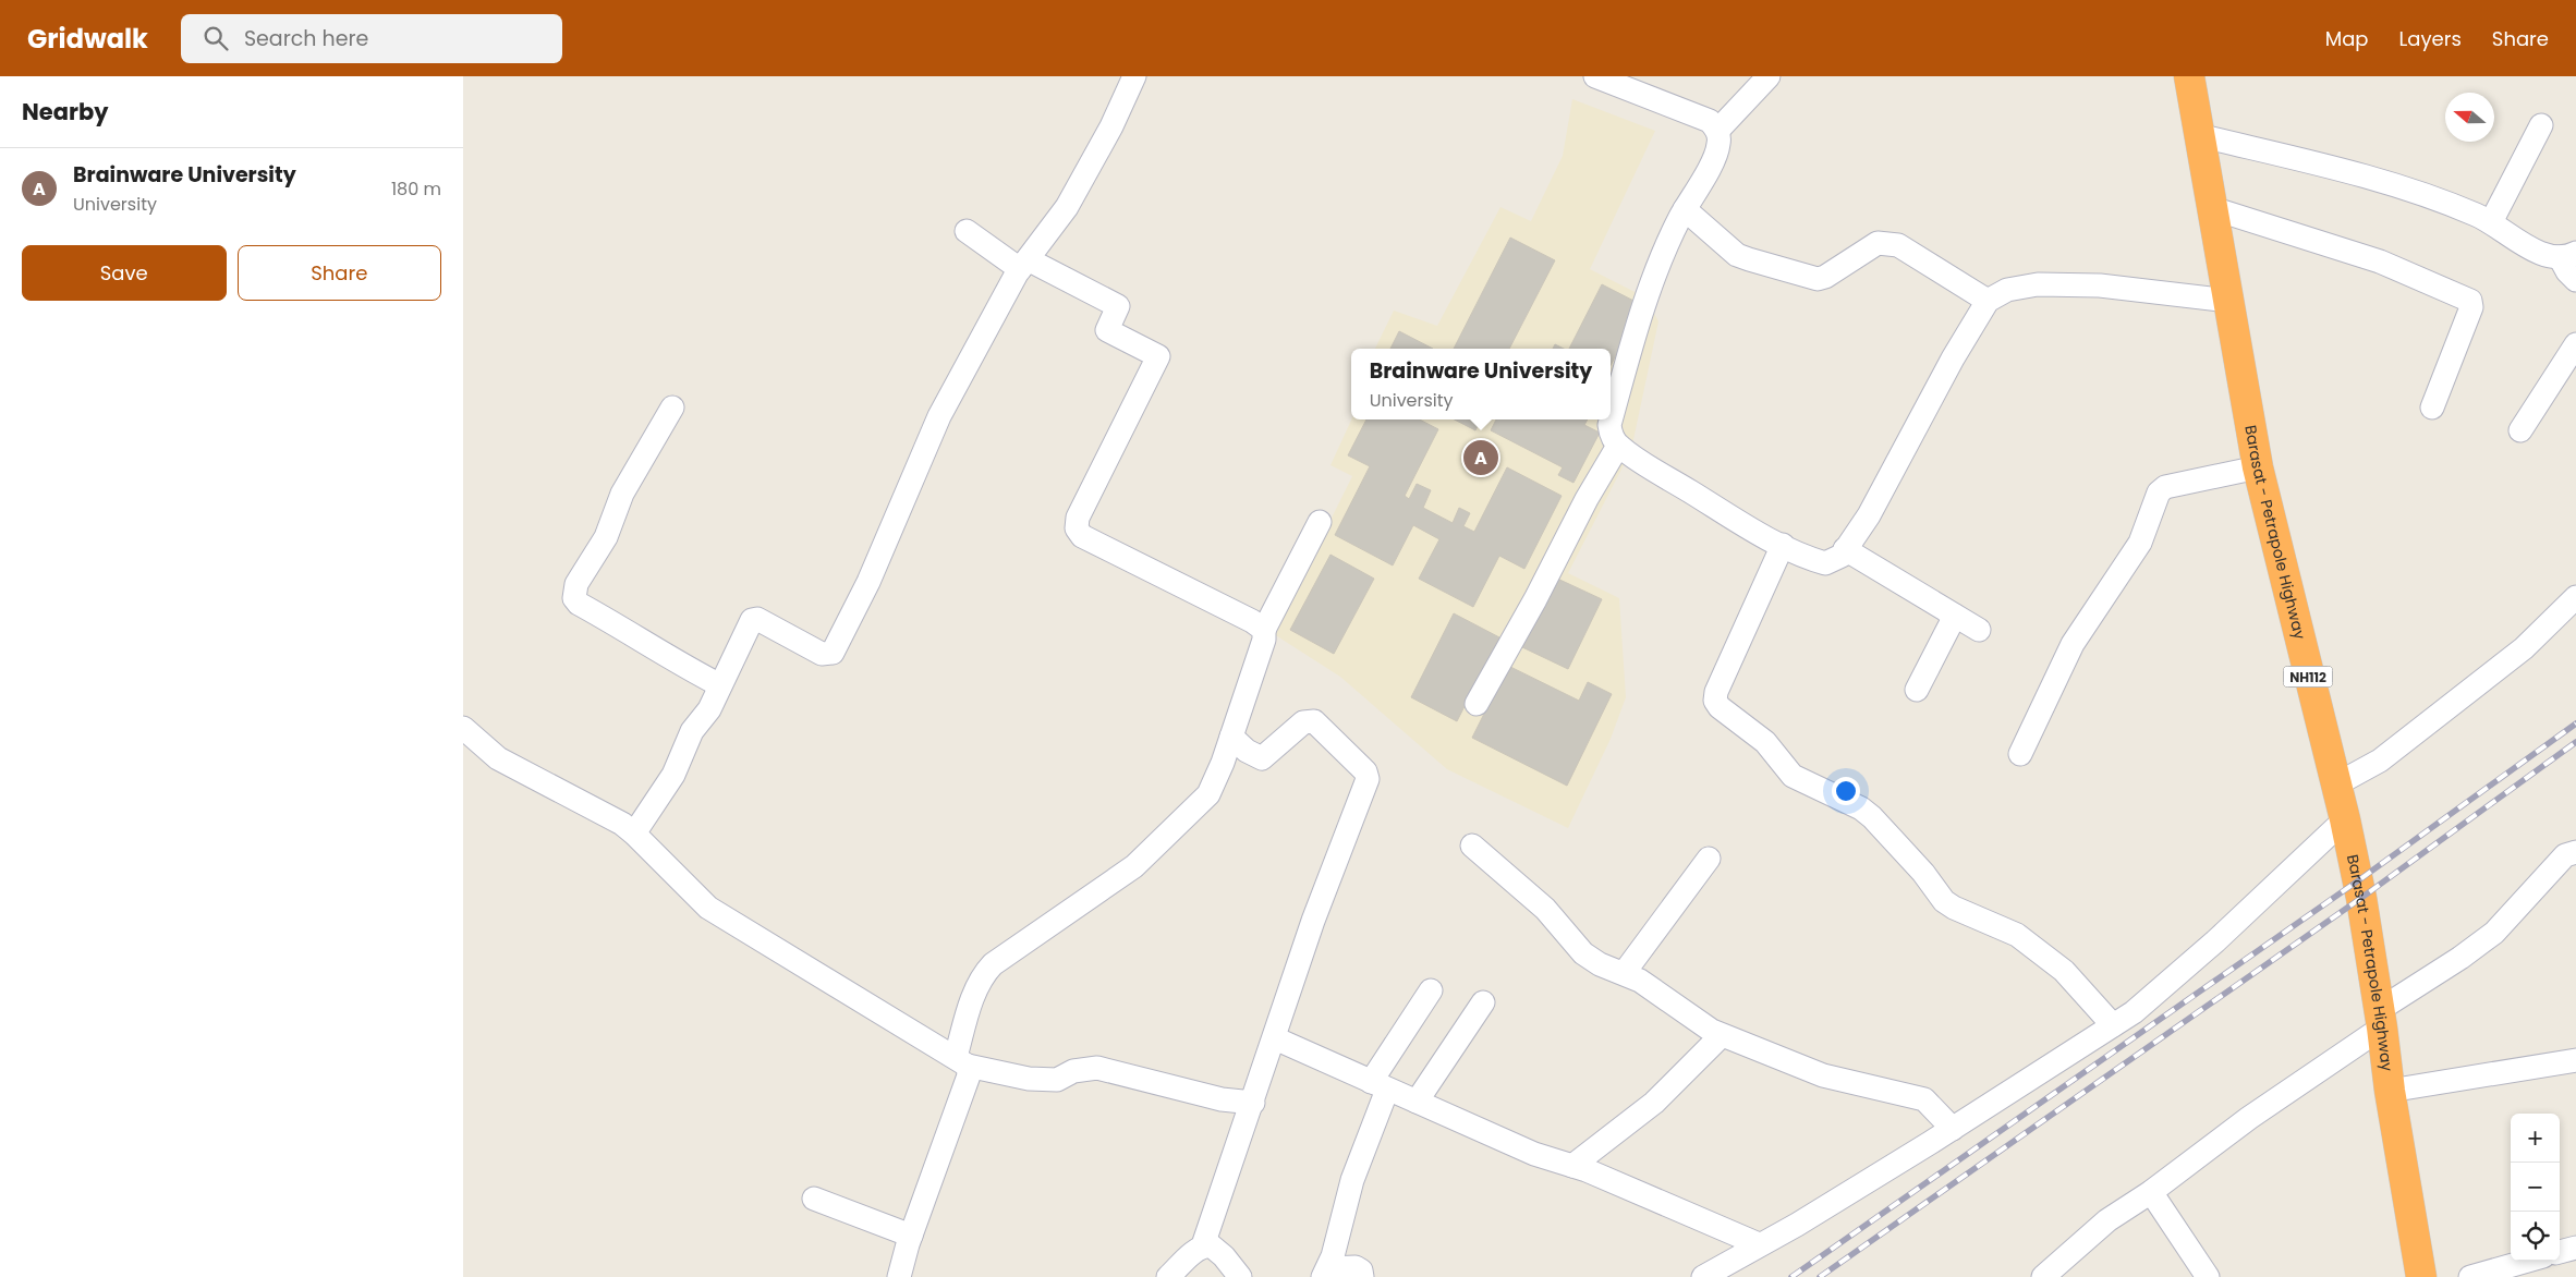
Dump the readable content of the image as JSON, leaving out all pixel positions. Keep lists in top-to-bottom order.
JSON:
{
  "streets": {
    "highway": ["Barasat - Petrapole Highway", "NH112"]
  },
  "north": "left",
  "page": {
    "header": "Gridwalk",
    "search": "Search here",
    "nav": ["Map", "Layers", "Share"],
    "heading": "Nearby",
    "list": [
      {
        "mark": "A",
        "name": "Brainware University",
        "note": "University",
        "value": "180 m"
      }
    ],
    "buttons": ["Save", "Share"],
    "popup": ["Brainware University", "University"],
    "pins": "A",
    "map_buttons": ["+", "−"]
  }
}
